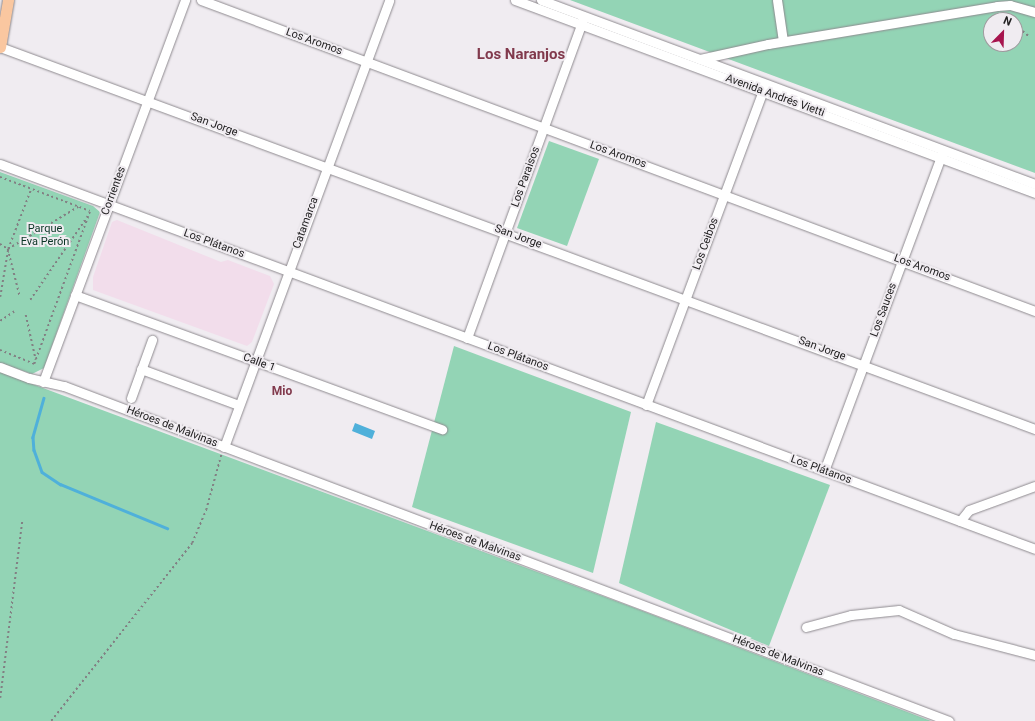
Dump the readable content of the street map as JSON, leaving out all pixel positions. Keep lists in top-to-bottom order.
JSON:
{
  "streets": {
    "street": [
      "Los Aromos",
      "Avenida Andrés Vietti",
      "San Jorge",
      "Los Paraisos",
      "Corrientes",
      "Catamarca",
      "Los Plátanos",
      "Los Ceibos",
      "Los Sauces",
      "Calle 1",
      "Héroes de Malvinas"
    ]
  },
  "crossings": [
    ["Los Aromos", "Los Paraisos"],
    ["Los Aromos", "Catamarca"],
    ["Los Aromos", "Los Ceibos"],
    ["Los Aromos", "Los Sauces"],
    ["Avenida Andrés Vietti", "Los Paraisos"],
    ["Avenida Andrés Vietti", "Los Ceibos"],
    ["Avenida Andrés Vietti", "Los Sauces"],
    ["San Jorge", "Los Paraisos"],
    ["San Jorge", "Corrientes"],
    ["San Jorge", "Catamarca"],
    ["San Jorge", "Los Ceibos"],
    ["San Jorge", "Los Sauces"],
    ["Los Paraisos", "Los Plátanos"],
    ["Corrientes", "Los Plátanos"],
    ["Corrientes", "Calle 1"],
    ["Corrientes", "Héroes de Malvinas"],
    ["Catamarca", "Los Plátanos"],
    ["Catamarca", "Calle 1"],
    ["Catamarca", "Héroes de Malvinas"],
    ["Los Plátanos", "Los Ceibos"],
    ["Los Plátanos", "Los Sauces"]
  ],
  "districts": ["Los Naranjos", "Mio"],
  "parks": ["Parque Eva Perón"],
  "north": "top right"
}
